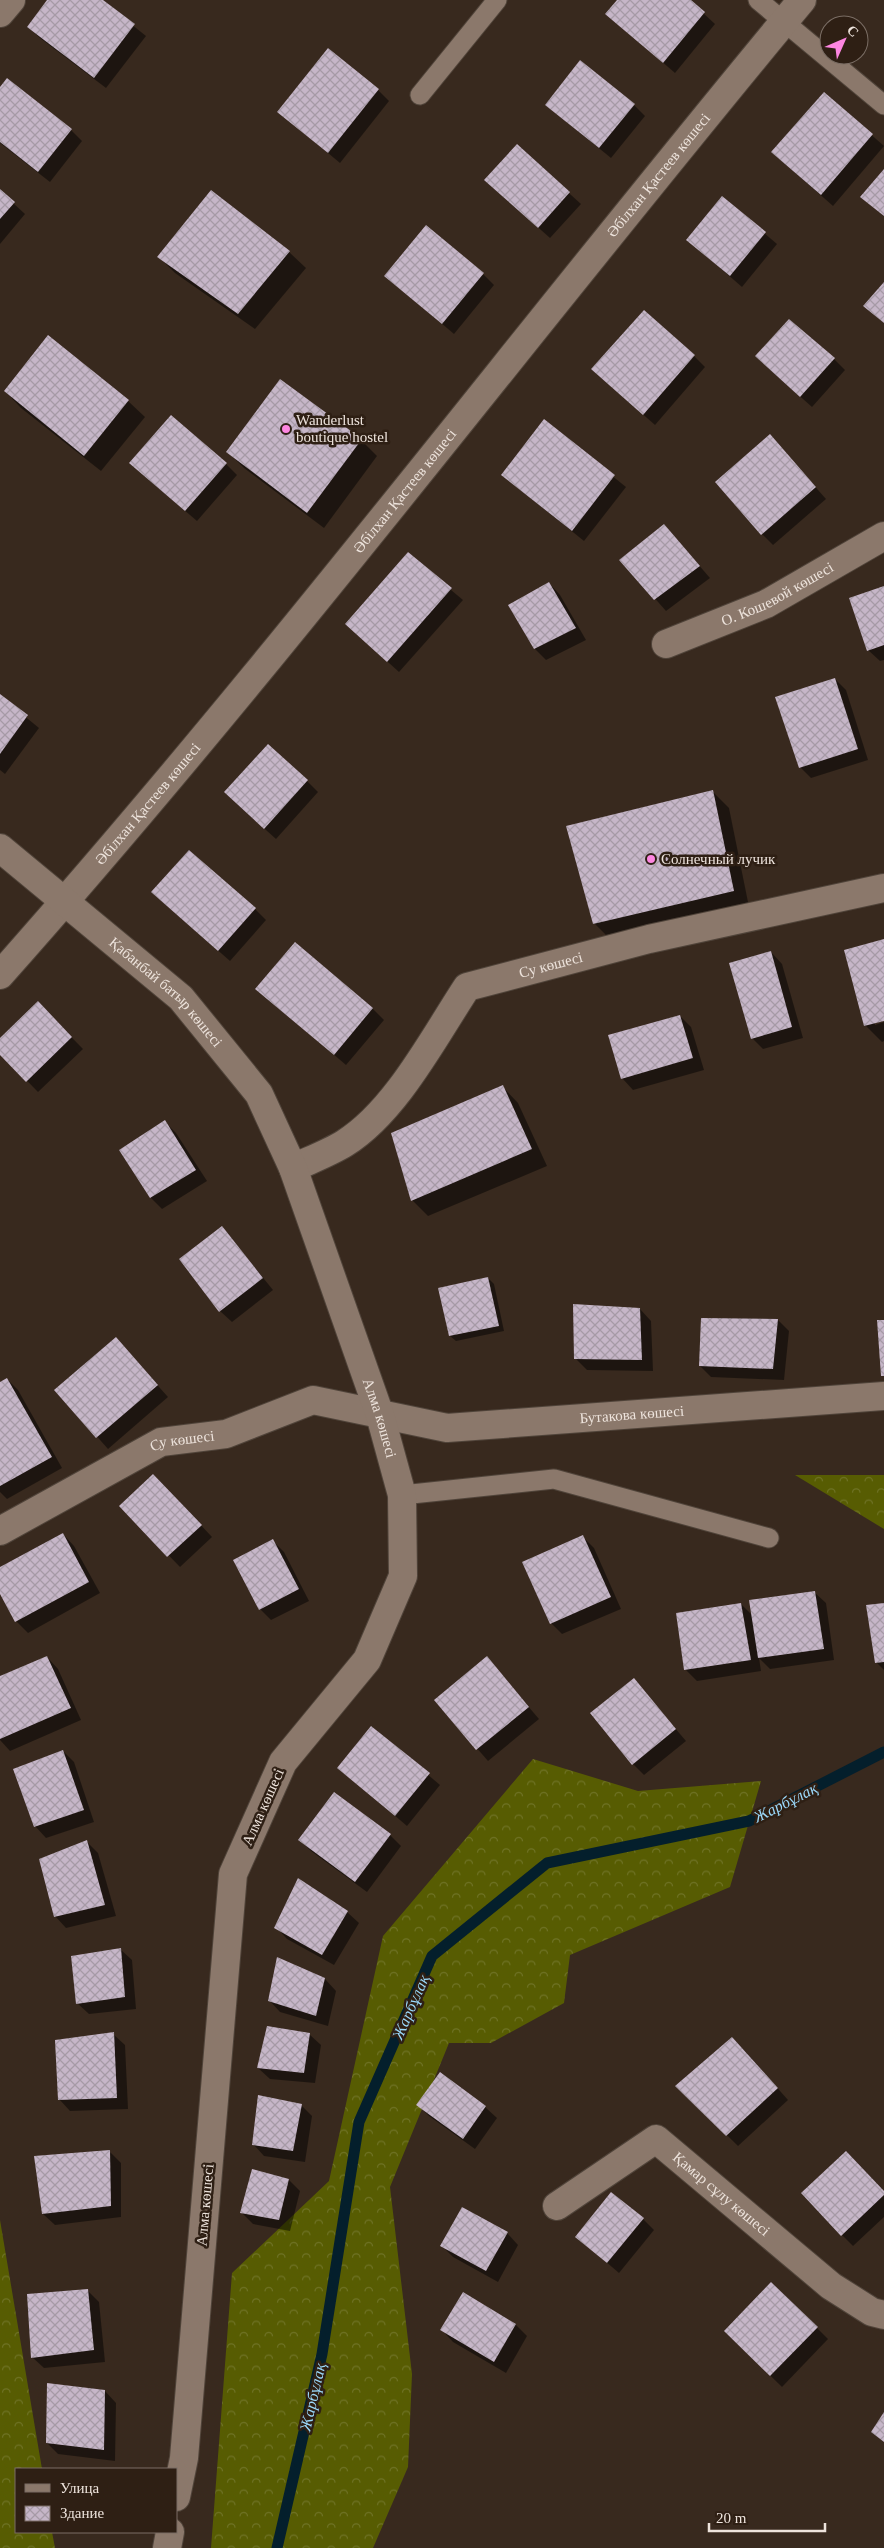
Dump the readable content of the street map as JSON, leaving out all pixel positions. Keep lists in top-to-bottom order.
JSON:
{
  "streets": {
    "street": [
      "Әбілхан Қастеев көшесі",
      "О. Кошевой көшесі",
      "Су көшесі",
      "Қабанбай батыр көшесі",
      "Бутакова көшесі",
      "Алма көшесі",
      "Қамар сұлу көшесі"
    ]
  },
  "crossings": [
    ["Әбілхан Қастеев көшесі", "Қабанбай батыр көшесі"],
    ["Су көшесі", "Қабанбай батыр көшесі"],
    ["Су көшесі", "Бутакова көшесі"],
    ["Су көшесі", "Алма көшесі"],
    ["Қабанбай батыр көшесі", "Алма көшесі"],
    ["Бутакова көшесі", "Алма көшесі"]
  ],
  "water": ["Жарбұлақ"],
  "places": ["Wanderlust boutique hostel", "Солнечный лучик"],
  "legend": ["Улица", "Здание"],
  "scale_bar": "20 m",
  "north": "top right"
}
